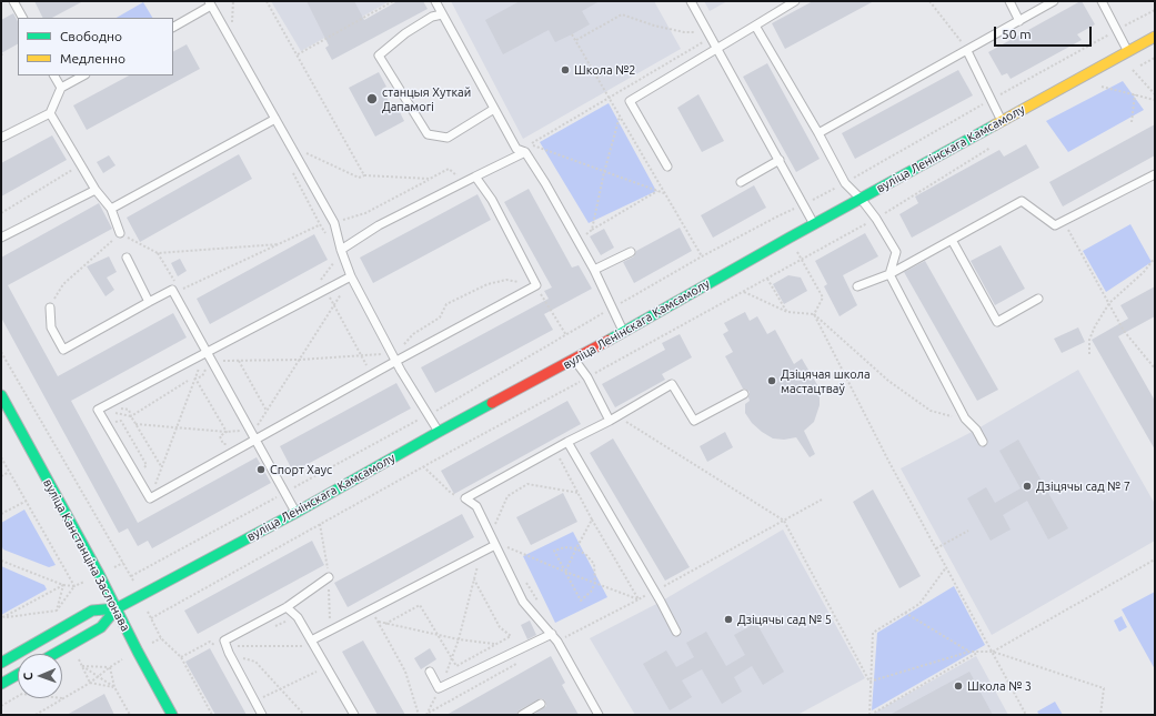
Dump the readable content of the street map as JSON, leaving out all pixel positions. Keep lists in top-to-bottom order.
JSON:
{
  "streets": {
    "main road": ["вуліца Ленінскага Камсамолу", "вуліца Канстанціна Заслонава"]
  },
  "crossings": [
    ["вуліца Ленінскага Камсамолу", "вуліца Канстанціна Заслонава"]
  ],
  "places": [
    "Школа №2",
    "станцыя Хуткай Дапамогі",
    "Дзіцячая школа мастацтваў",
    "Спорт Хаус",
    "Дзіцячы сад № 7",
    "Дзіцячы сад № 5",
    "Школа № 3"
  ],
  "legend": ["Свободно", "Медленно"],
  "scale_bar": "50 m",
  "north": "left"
}
